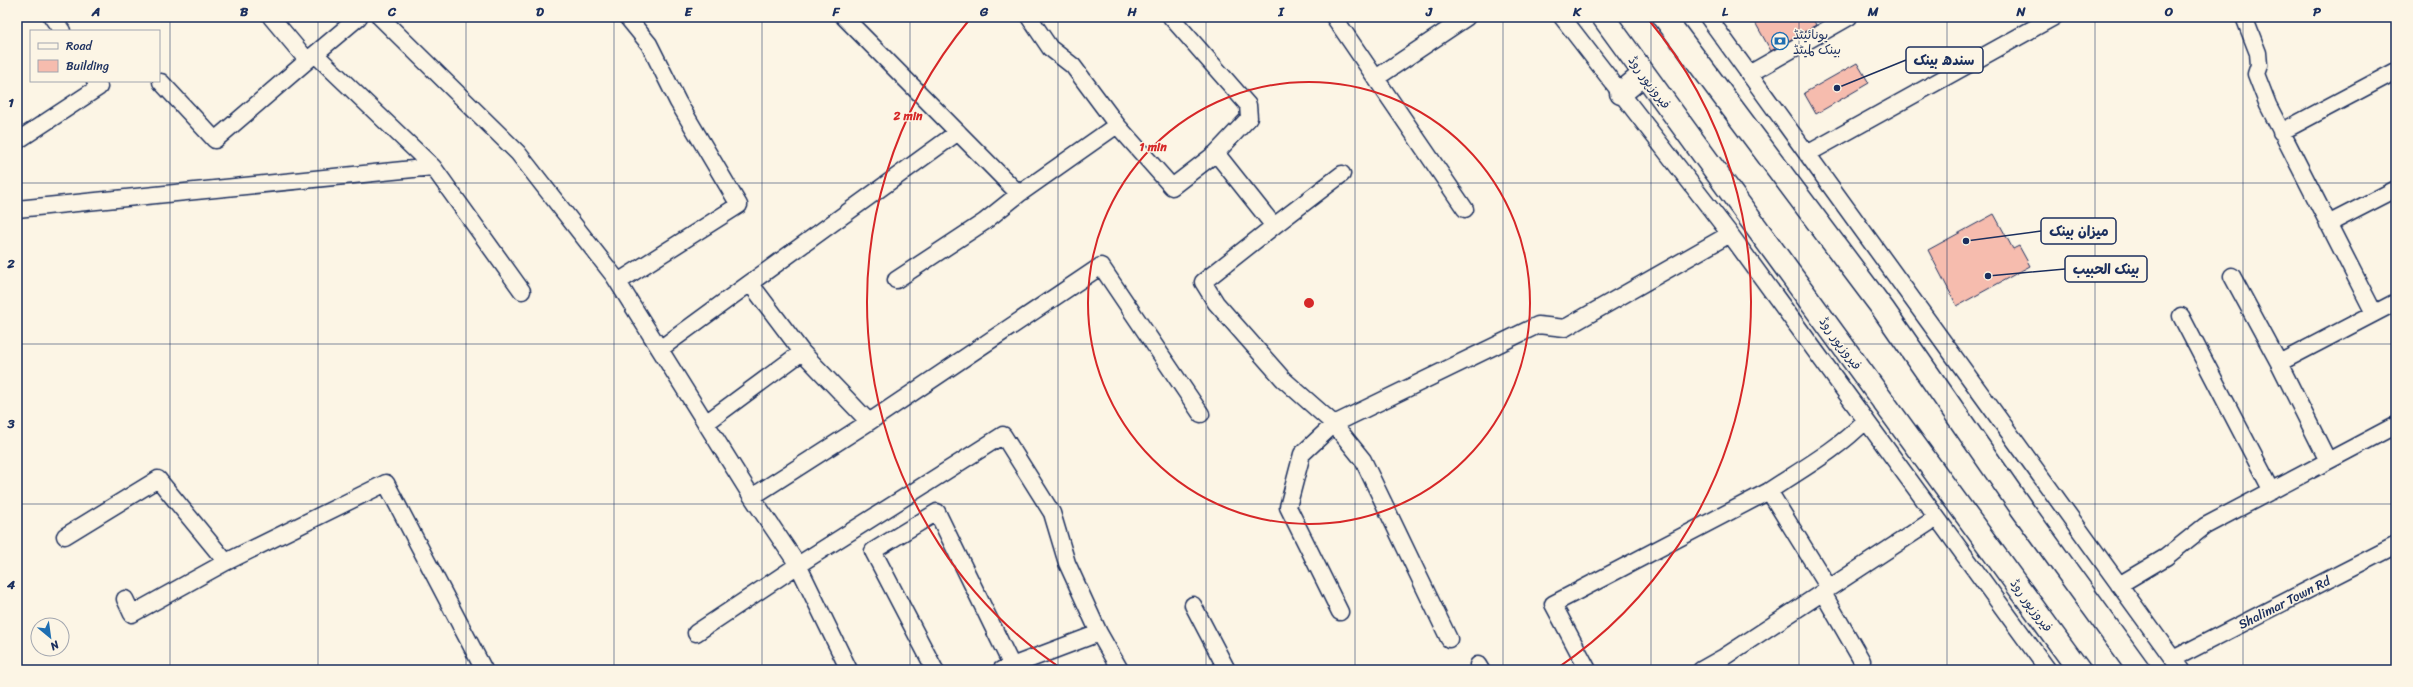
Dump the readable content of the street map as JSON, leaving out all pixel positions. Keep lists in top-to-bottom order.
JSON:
{
  "streets": {
    "highway": ["فیروزپور روڈ"],
    "street": ["Shalimar Town Rd"]
  },
  "places": {
    "bank": ["یونائیٹڈ بینک لمیٹڈ"],
    "other": ["سندھ بینک", "میزان بینک", "بينک الحبيب"]
  },
  "legend": ["Road", "Building"],
  "north": "bottom right",
  "grid": {
    "columns": [
      "A",
      "B",
      "C",
      "D",
      "E",
      "F",
      "G",
      "H",
      "I",
      "J",
      "K",
      "L",
      "M",
      "N",
      "O",
      "P"
    ],
    "rows": [
      "1",
      "2",
      "3",
      "4"
    ]
  },
  "rings": ["2 min", "1 min"]
}
